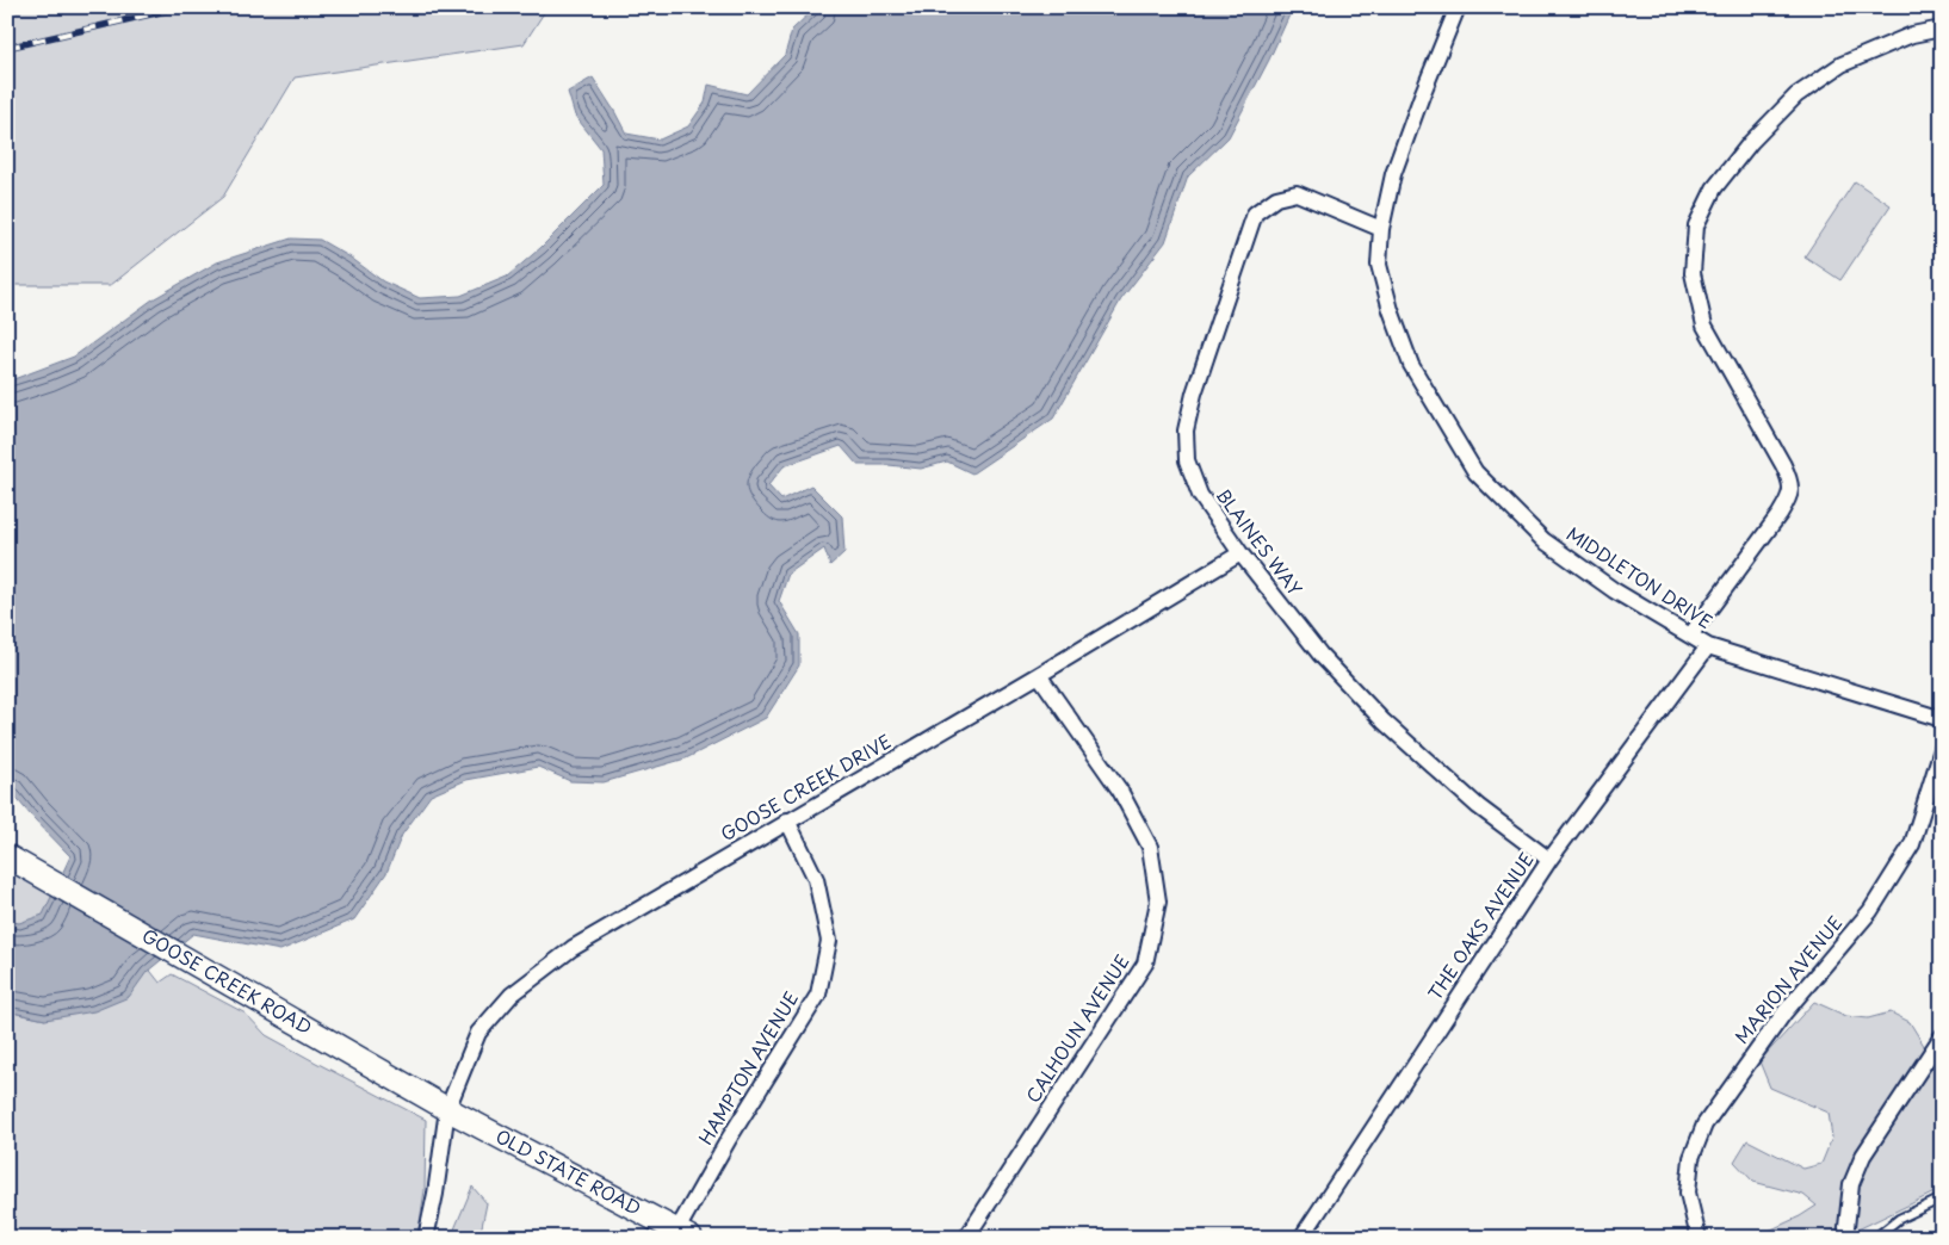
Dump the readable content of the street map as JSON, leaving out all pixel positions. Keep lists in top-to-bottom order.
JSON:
{
  "streets": {
    "main road": ["GOOSE CREEK ROAD", "OLD STATE ROAD"],
    "street": [
      "BLAINES WAY",
      "MIDDLETON DRIVE",
      "GOOSE CREEK DRIVE",
      "THE OAKS AVENUE",
      "MARION AVENUE",
      "CALHOUN AVENUE",
      "HAMPTON AVENUE"
    ]
  },
  "crossings": [
    ["BLAINES WAY", "MIDDLETON DRIVE"],
    ["BLAINES WAY", "GOOSE CREEK DRIVE"],
    ["BLAINES WAY", "THE OAKS AVENUE"],
    ["MIDDLETON DRIVE", "THE OAKS AVENUE"],
    ["GOOSE CREEK DRIVE", "GOOSE CREEK ROAD"],
    ["GOOSE CREEK DRIVE", "CALHOUN AVENUE"],
    ["GOOSE CREEK DRIVE", "HAMPTON AVENUE"],
    ["GOOSE CREEK DRIVE", "OLD STATE ROAD"],
    ["GOOSE CREEK ROAD", "OLD STATE ROAD"],
    ["HAMPTON AVENUE", "OLD STATE ROAD"]
  ]
}
